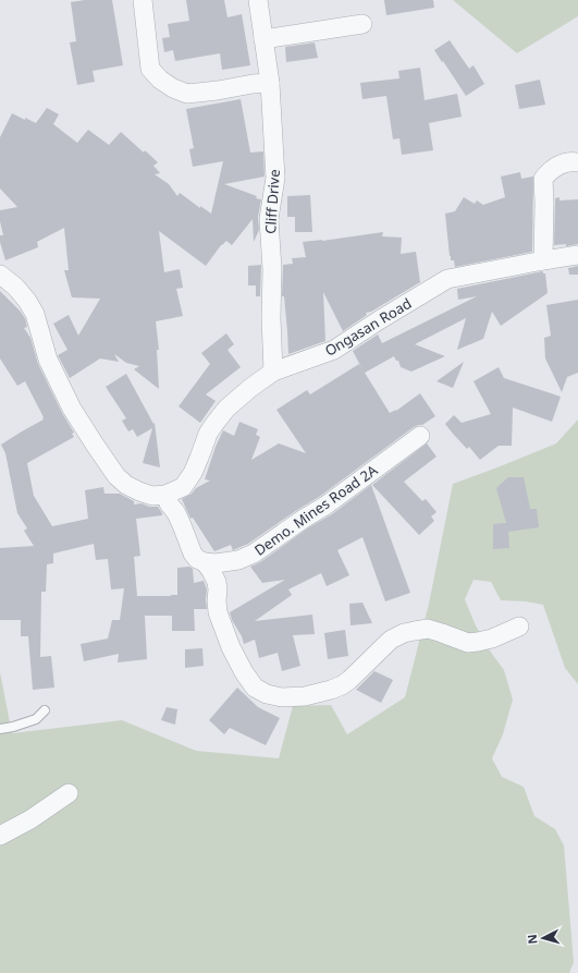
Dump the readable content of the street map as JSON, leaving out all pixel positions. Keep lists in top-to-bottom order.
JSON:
{
  "streets": {
    "street": ["Cliff Drive", "Ongasan Road", "Demo. Mines Road 2A"]
  },
  "crossings": [
    ["Cliff Drive", "Ongasan Road"]
  ],
  "north": "left"
}
